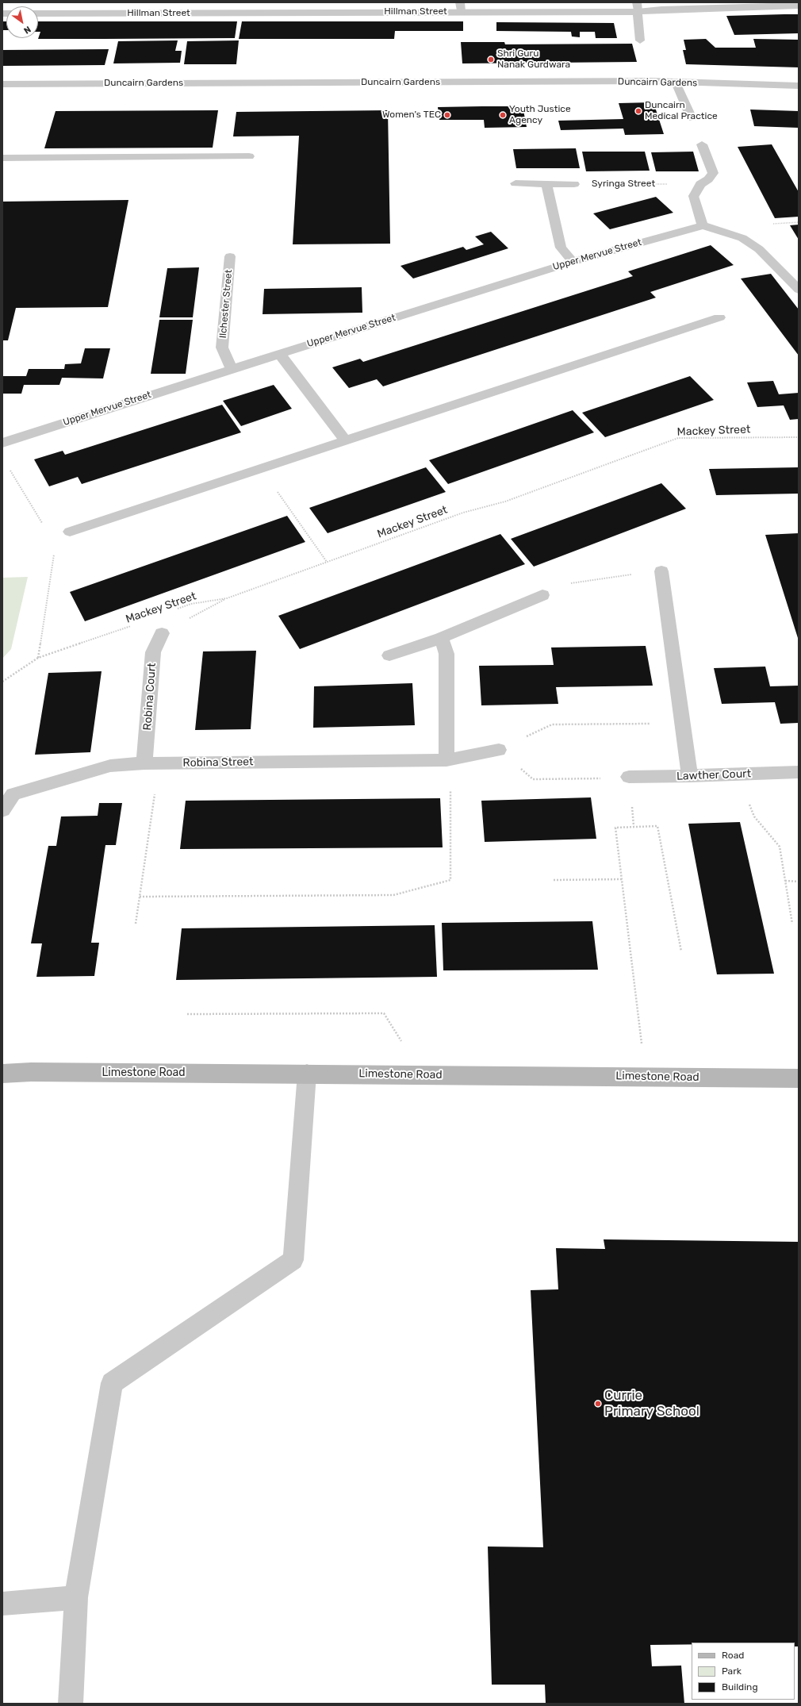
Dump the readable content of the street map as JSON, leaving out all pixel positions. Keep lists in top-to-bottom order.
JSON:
{
  "streets": {
    "main road": ["Limestone Road"],
    "street": [
      "Hillman Street",
      "Duncairn Gardens",
      "Upper Mervue Street",
      "Ilchester Street",
      "Robina Court",
      "Robina Street",
      "Lawther Court"
    ],
    "path": ["Syringa Street", "Mackey Street"]
  },
  "crossings": [
    ["Upper Mervue Street", "Ilchester Street"],
    ["Robina Court", "Robina Street"]
  ],
  "places": [
    "Shri Guru Nanak Gurdwara",
    "Duncairn Medical Practice",
    "Women's TEC",
    "Youth Justice Agency",
    "Currie Primary School"
  ],
  "legend": ["Road", "Park", "Building"],
  "north": "bottom right"
}
